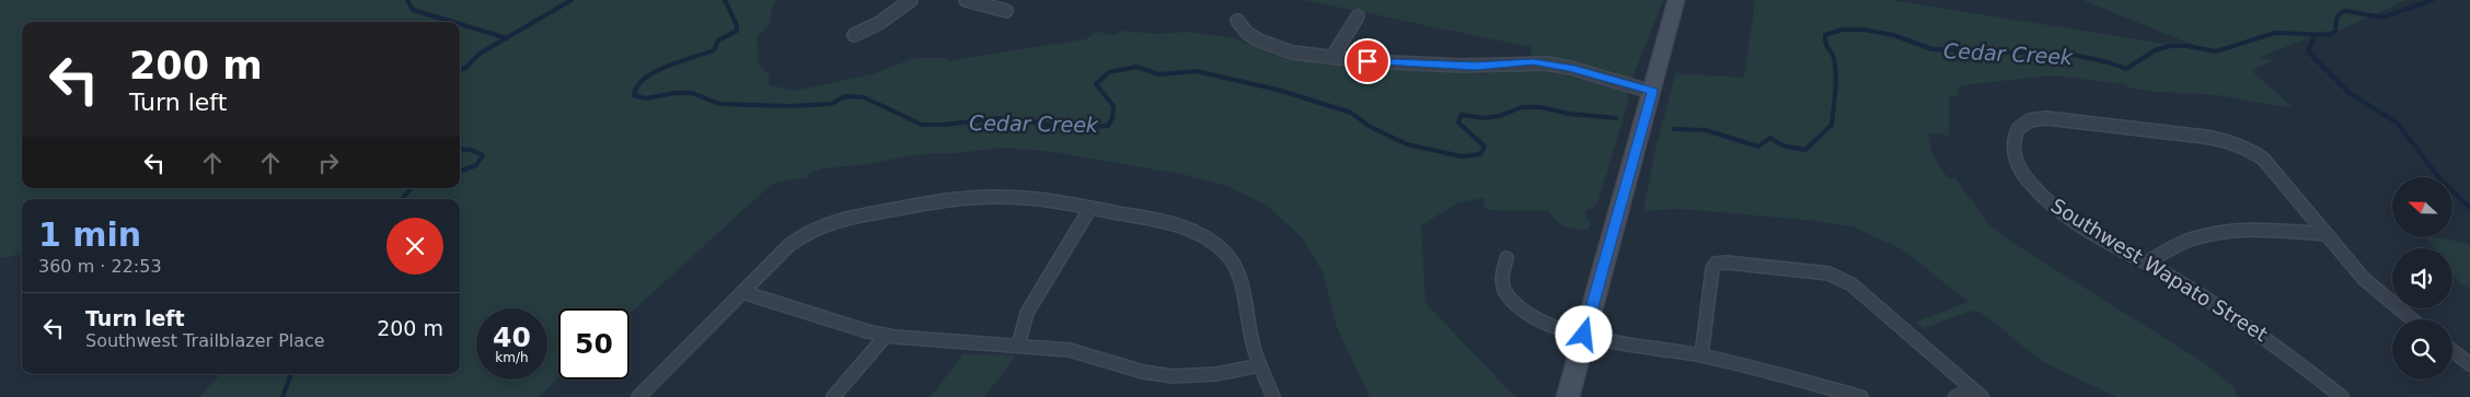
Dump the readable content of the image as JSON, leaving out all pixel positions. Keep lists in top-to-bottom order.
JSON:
{
  "streets": {
    "street": ["Southwest Wapato Street"]
  },
  "water": ["Cedar Creek"],
  "north": "left",
  "page": {
    "turn": ["200 m", "Turn left"],
    "heading": ["1 min", "360 m · 22:53"],
    "list": [
      {
        "name": "Turn left",
        "note": "Southwest Trailblazer Place",
        "value": "200 m"
      }
    ],
    "speed": "40 km/h",
    "limit": "50"
  }
}
